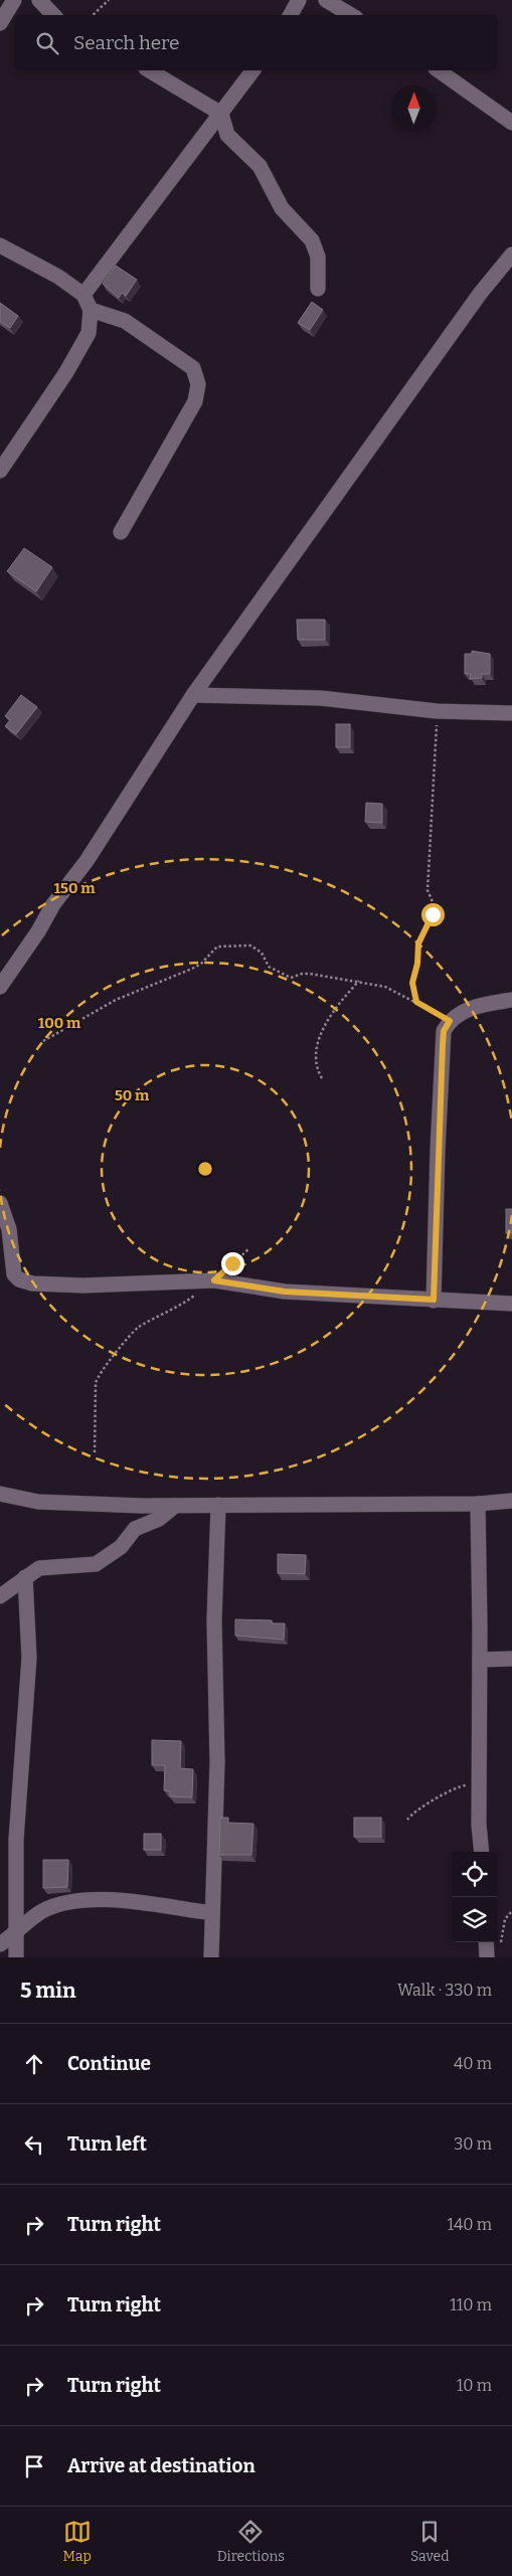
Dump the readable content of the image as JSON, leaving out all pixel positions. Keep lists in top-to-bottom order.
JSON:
{
  "north": "top",
  "page": {
    "search": "Search here",
    "heading": ["5 min", "Walk · 330 m"],
    "list": [
      ["Continue", "40 m"],
      ["Turn left", "30 m"],
      ["Turn right", "140 m"],
      ["Turn right", "110 m"],
      ["Turn right", "10 m"],
      "Arrive at destination"
    ],
    "nav": ["Map", "Directions", "Saved"]
  },
  "rings": ["150 m", "100 m", "50 m"]
}
